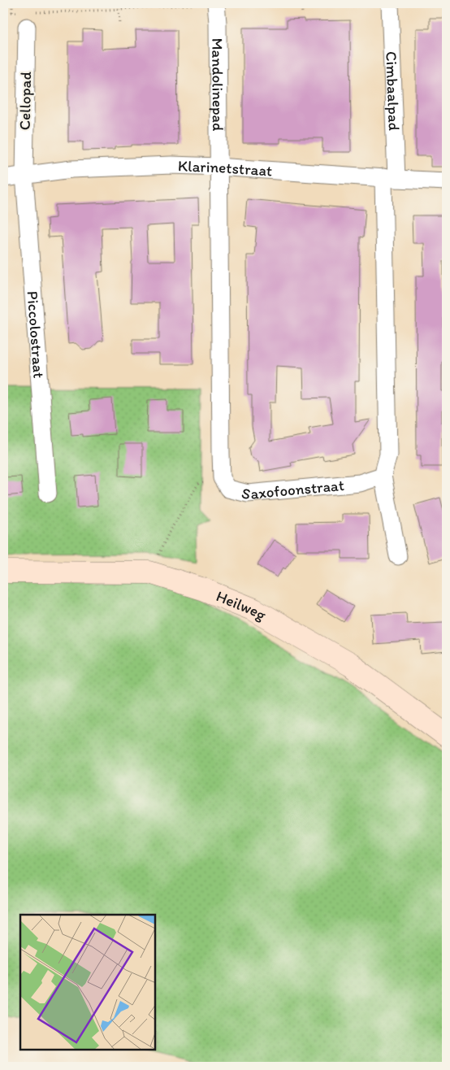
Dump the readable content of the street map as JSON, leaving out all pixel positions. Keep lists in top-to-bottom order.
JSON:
{
  "streets": {
    "street": [
      "Mandolinepad",
      "Cimbaalpad",
      "Cellopad",
      "Klarinetstraat",
      "Piccolostraat",
      "Saxofoonstraat",
      "Heilweg"
    ]
  },
  "crossings": [
    ["Mandolinepad", "Klarinetstraat"],
    ["Mandolinepad", "Saxofoonstraat"],
    ["Cimbaalpad", "Klarinetstraat"],
    ["Cellopad", "Klarinetstraat"],
    ["Cellopad", "Piccolostraat"],
    ["Klarinetstraat", "Piccolostraat"],
    ["Klarinetstraat", "Saxofoonstraat"]
  ]
}
